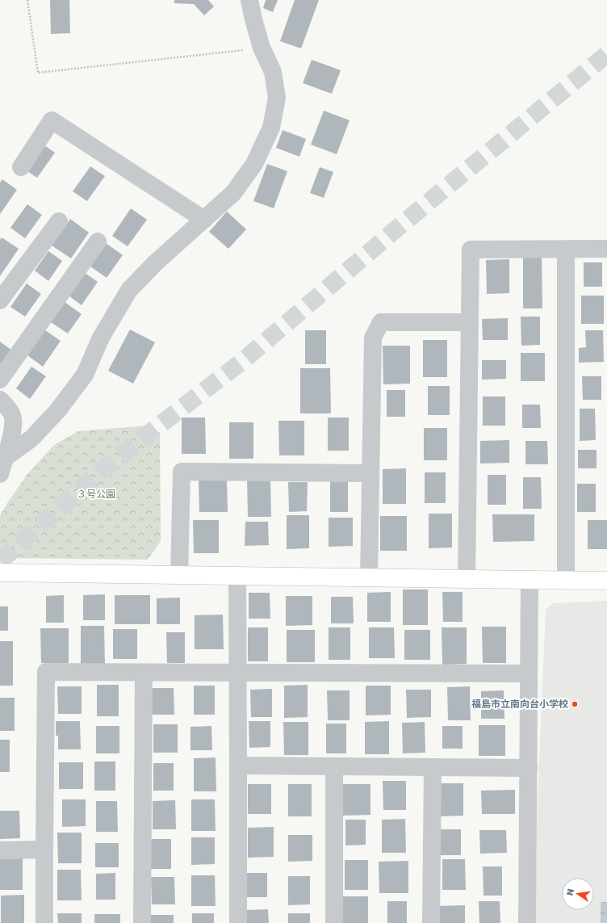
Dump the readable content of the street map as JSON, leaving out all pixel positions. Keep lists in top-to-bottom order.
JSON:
{
  "parks": ["３号公園"],
  "places": ["福島市立南向台小学校"],
  "north": "left"
}
